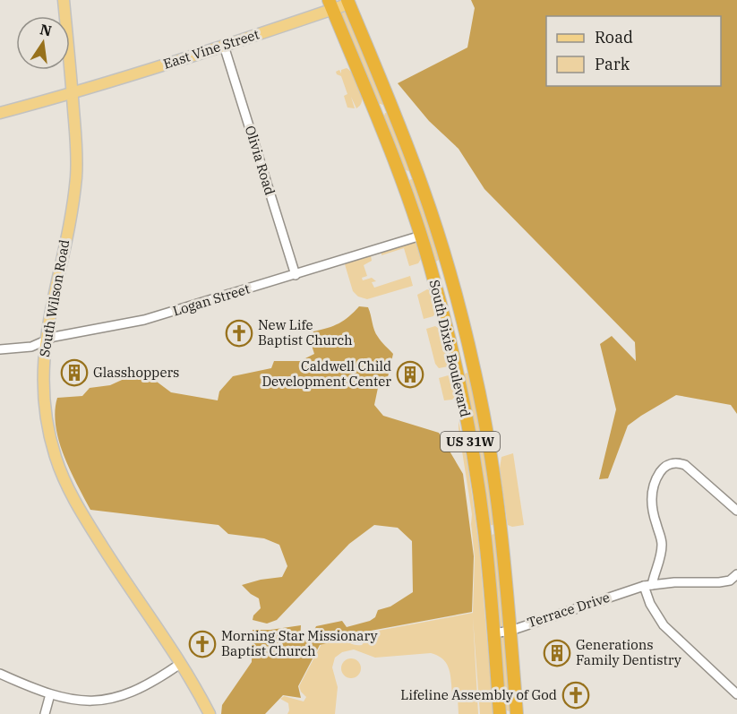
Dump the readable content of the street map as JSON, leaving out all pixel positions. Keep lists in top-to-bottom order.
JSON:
{
  "streets": {
    "highway": ["South Dixie Boulevard", "US 31W"],
    "main road": ["East Vine Street", "South Wilson Road"],
    "street": ["Olivia Road", "Logan Street", "Terrace Drive"]
  },
  "crossings": [
    ["East Vine Street", "Olivia Road"],
    ["East Vine Street", "South Wilson Road"],
    ["East Vine Street", "South Dixie Boulevard"],
    ["Olivia Road", "Logan Street"],
    ["South Wilson Road", "Logan Street"],
    ["Logan Street", "South Dixie Boulevard"],
    ["South Dixie Boulevard", "Terrace Drive"]
  ],
  "places": {
    "church": ["New Life Baptist Church", "Morning Star Missionary Baptist Church", "Lifeline Assembly of God"],
    "building": ["Glasshoppers", "Caldwell Child Development Center", "Generations Family Dentistry"]
  },
  "legend": ["Road", "Park"],
  "north": "top"
}
